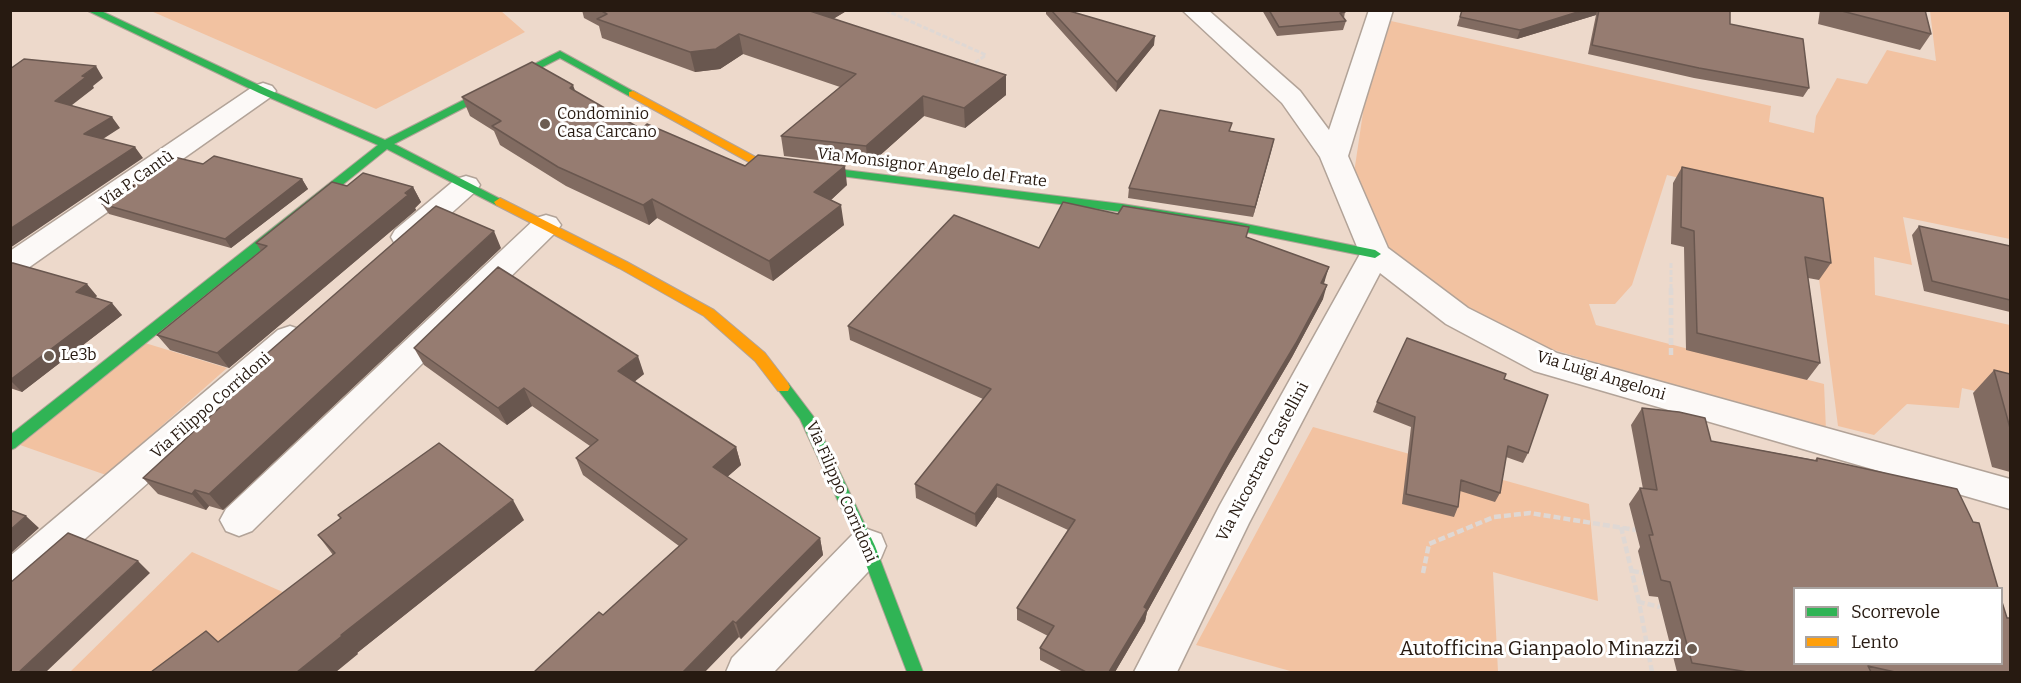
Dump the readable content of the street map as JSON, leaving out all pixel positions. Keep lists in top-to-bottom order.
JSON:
{
  "streets": {
    "street": [
      "Via Monsignor Angelo del Frate",
      "Via P. Cantù",
      "Via Luigi Angeloni",
      "Via Filippo Corridoni",
      "Via Nicostrato Castellini"
    ]
  },
  "crossings": [
    ["Via Monsignor Angelo del Frate", "Via Luigi Angeloni"],
    ["Via Monsignor Angelo del Frate", "Via Filippo Corridoni"],
    ["Via Monsignor Angelo del Frate", "Via Nicostrato Castellini"],
    ["Via P. Cantù", "Via Filippo Corridoni"],
    ["Via Luigi Angeloni", "Via Nicostrato Castellini"]
  ],
  "places": ["Condominio Casa Carcano", "Le3b", "Autofficina Gianpaolo Minazzi"],
  "legend": ["Scorrevole", "Lento"]
}
